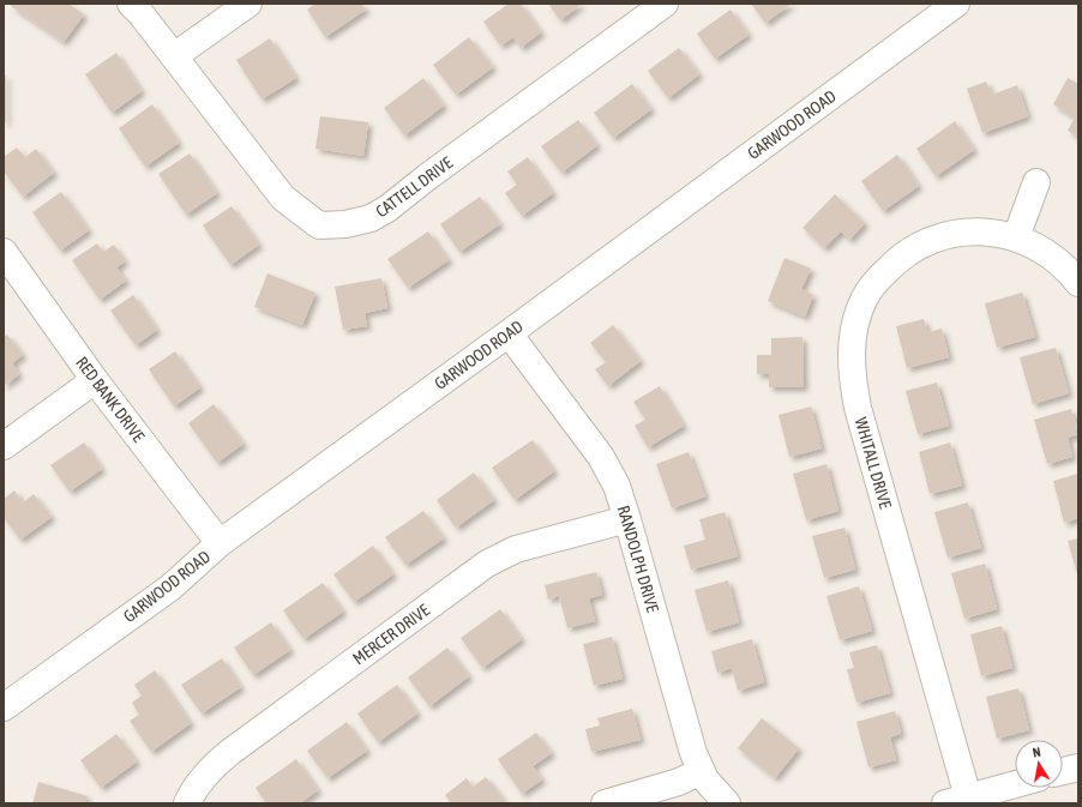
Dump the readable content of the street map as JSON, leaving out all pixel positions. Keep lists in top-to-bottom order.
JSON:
{
  "streets": {
    "street": [
      "GARWOOD ROAD",
      "CATTELL DRIVE",
      "RED BANK DRIVE",
      "WHITALL DRIVE",
      "RANDOLPH DRIVE",
      "MERCER DRIVE"
    ]
  },
  "crossings": [
    ["GARWOOD ROAD", "RED BANK DRIVE"],
    ["GARWOOD ROAD", "RANDOLPH DRIVE"],
    ["RANDOLPH DRIVE", "MERCER DRIVE"]
  ],
  "north": "top"
}
